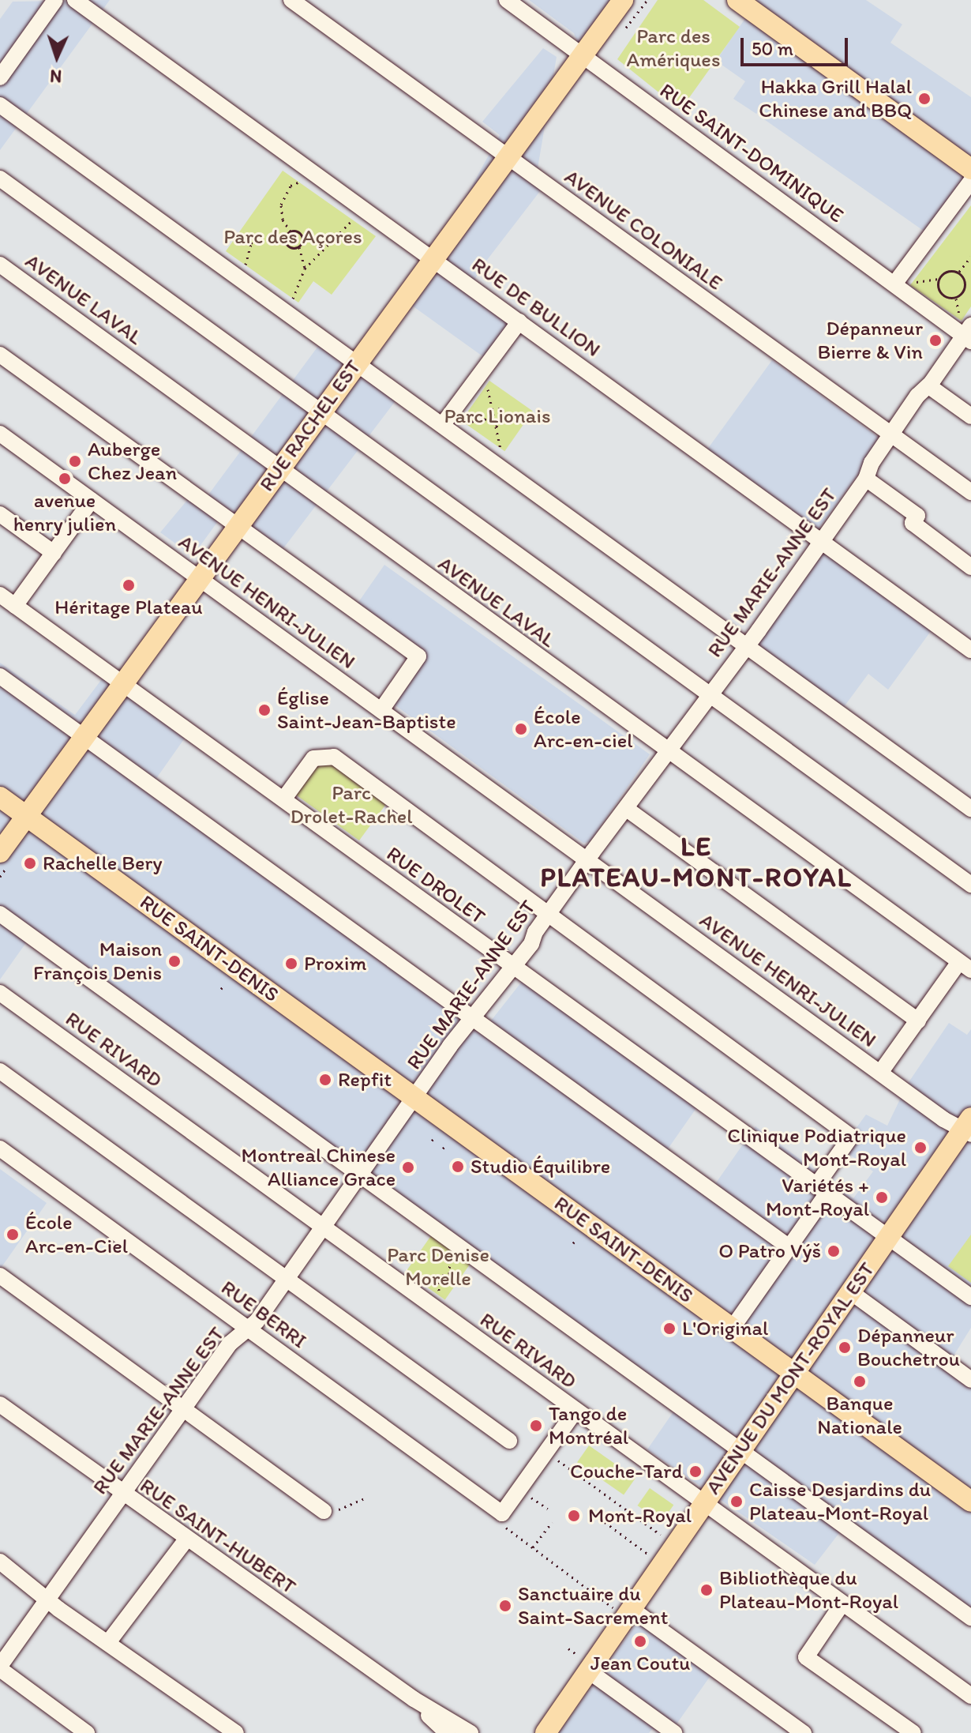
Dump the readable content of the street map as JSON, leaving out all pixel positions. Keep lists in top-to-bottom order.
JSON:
{
  "streets": {
    "main road": ["RUE RACHEL EST", "RUE SAINT-DENIS", "AVENUE DU MONT-ROYAL EST"],
    "street": [
      "RUE SAINT-DOMINIQUE",
      "AVENUE COLONIALE",
      "AVENUE LAVAL",
      "RUE DE BULLION",
      "RUE MARIE-ANNE EST",
      "AVENUE HENRI-JULIEN",
      "RUE DROLET",
      "RUE RIVARD",
      "RUE BERRI",
      "RUE SAINT-HUBERT"
    ]
  },
  "crossings": [
    ["RUE SAINT-DOMINIQUE", "RUE RACHEL EST"],
    ["RUE SAINT-DOMINIQUE", "RUE MARIE-ANNE EST"],
    ["AVENUE COLONIALE", "RUE RACHEL EST"],
    ["AVENUE COLONIALE", "RUE MARIE-ANNE EST"],
    ["AVENUE LAVAL", "RUE RACHEL EST"],
    ["AVENUE LAVAL", "RUE MARIE-ANNE EST"],
    ["RUE DE BULLION", "RUE RACHEL EST"],
    ["RUE DE BULLION", "RUE MARIE-ANNE EST"],
    ["RUE RACHEL EST", "AVENUE HENRI-JULIEN"],
    ["RUE RACHEL EST", "RUE DROLET"],
    ["RUE RACHEL EST", "RUE SAINT-DENIS"],
    ["RUE MARIE-ANNE EST", "AVENUE HENRI-JULIEN"],
    ["RUE MARIE-ANNE EST", "RUE DROLET"],
    ["RUE MARIE-ANNE EST", "RUE SAINT-DENIS"],
    ["RUE MARIE-ANNE EST", "RUE RIVARD"],
    ["RUE MARIE-ANNE EST", "RUE BERRI"],
    ["RUE MARIE-ANNE EST", "RUE SAINT-HUBERT"],
    ["AVENUE HENRI-JULIEN", "AVENUE DU MONT-ROYAL EST"],
    ["RUE DROLET", "AVENUE DU MONT-ROYAL EST"],
    ["RUE SAINT-DENIS", "AVENUE DU MONT-ROYAL EST"],
    ["RUE RIVARD", "AVENUE DU MONT-ROYAL EST"]
  ],
  "districts": ["LE PLATEAU-MONT-ROYAL"],
  "parks": [
    "Parc des Amériques",
    "Parc des Açores",
    "Parc Lionais",
    "Parc Drolet-Rachel",
    "Parc Denise Morelle"
  ],
  "places": [
    "Hakka Grill Halal Chinese and BBQ",
    "Dépanneur Bierre & Vin",
    "Auberge Chez Jean",
    "avenue henry julien",
    "Héritage Plateau",
    "Église Saint-Jean-Baptiste",
    "École Arc-en-ciel",
    "Rachelle Bery",
    "Maison François Denis",
    "Proxim",
    "Repfit",
    "Clinique Podiatrique Mont-Royal",
    "Studio Équilibre",
    "Montreal Chinese Alliance Grace",
    "Variétés + Mont-Royal",
    "École Arc-en-Ciel",
    "O Patro Výš",
    "L'Original",
    "Dépanneur Bouchetrou",
    "Banque Nationale",
    "Tango de Montréal",
    "Couche-Tard",
    "Caisse Desjardins du Plateau-Mont-Royal",
    "Mont-Royal",
    "Bibliothèque du Plateau-Mont-Royal",
    "Sanctuaire du Saint-Sacrement",
    "Jean Coutu"
  ],
  "scale_bar": "50 m",
  "north": "bottom"
}
